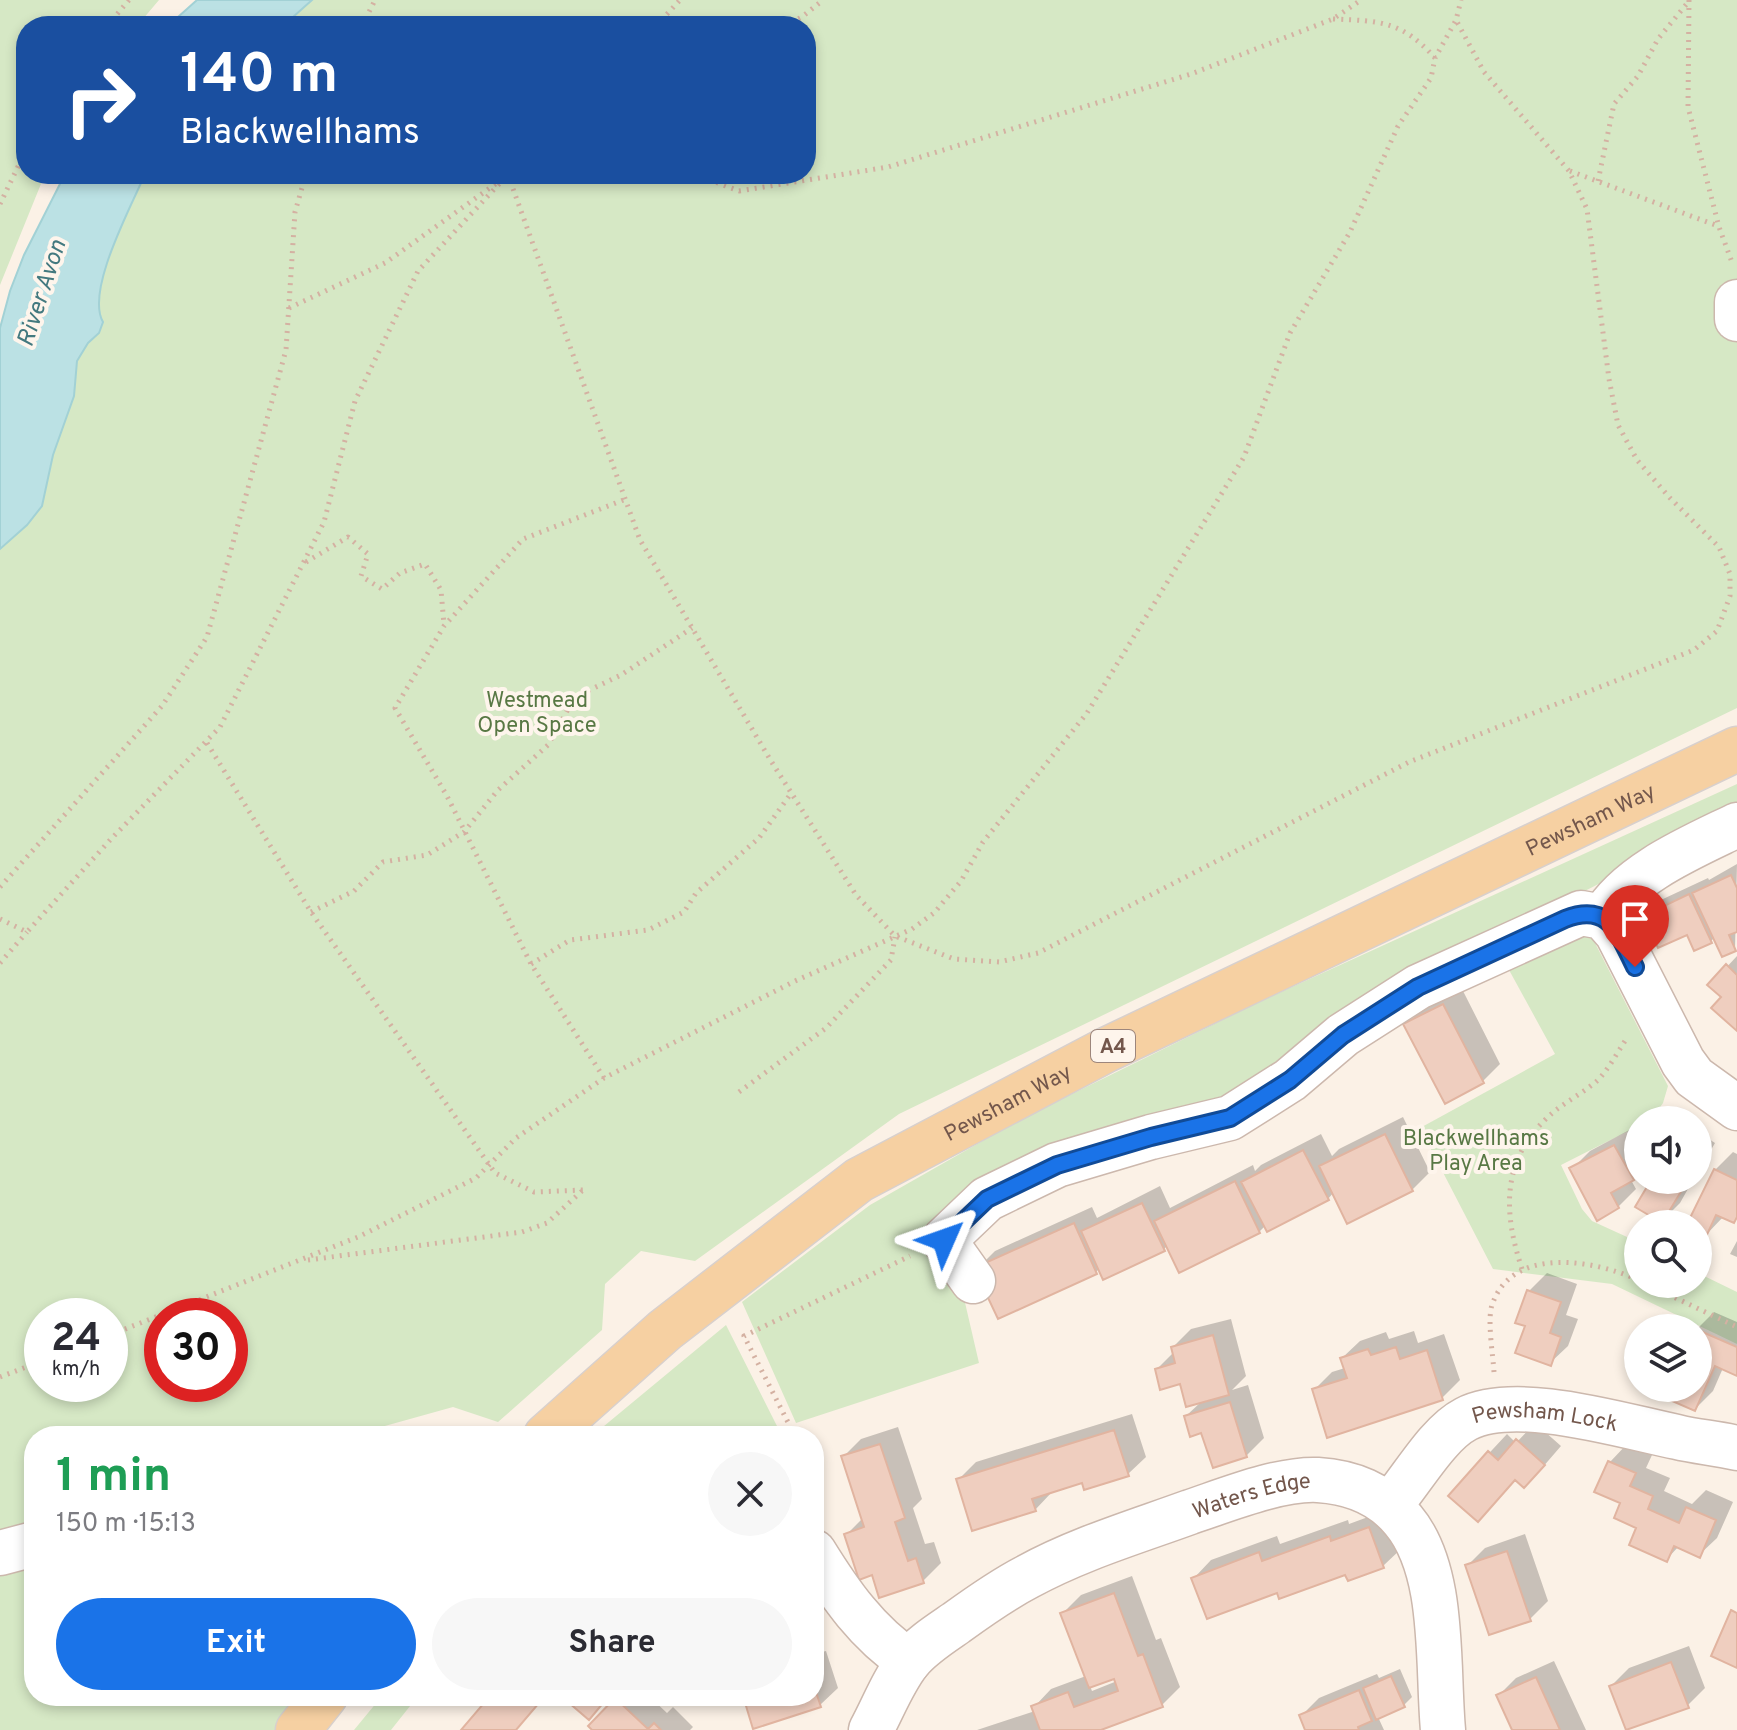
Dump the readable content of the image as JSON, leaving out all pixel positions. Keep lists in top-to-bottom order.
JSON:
{
  "streets": {
    "main road": ["Pewsham Way", "A4"],
    "street": ["Pewsham Lock", "Waters Edge"]
  },
  "crossings": [
    ["Pewsham Lock", "Waters Edge"]
  ],
  "water": ["River Avon"],
  "parks": ["Westmead Open Space", "Blackwellhams Play Area"],
  "page": {
    "turn": ["140 m", "Blackwellhams"],
    "speed": "24 km/h",
    "limit": "30",
    "heading": ["1 min", "150 m · 15:13"],
    "buttons": ["Exit", "Share"]
  }
}
